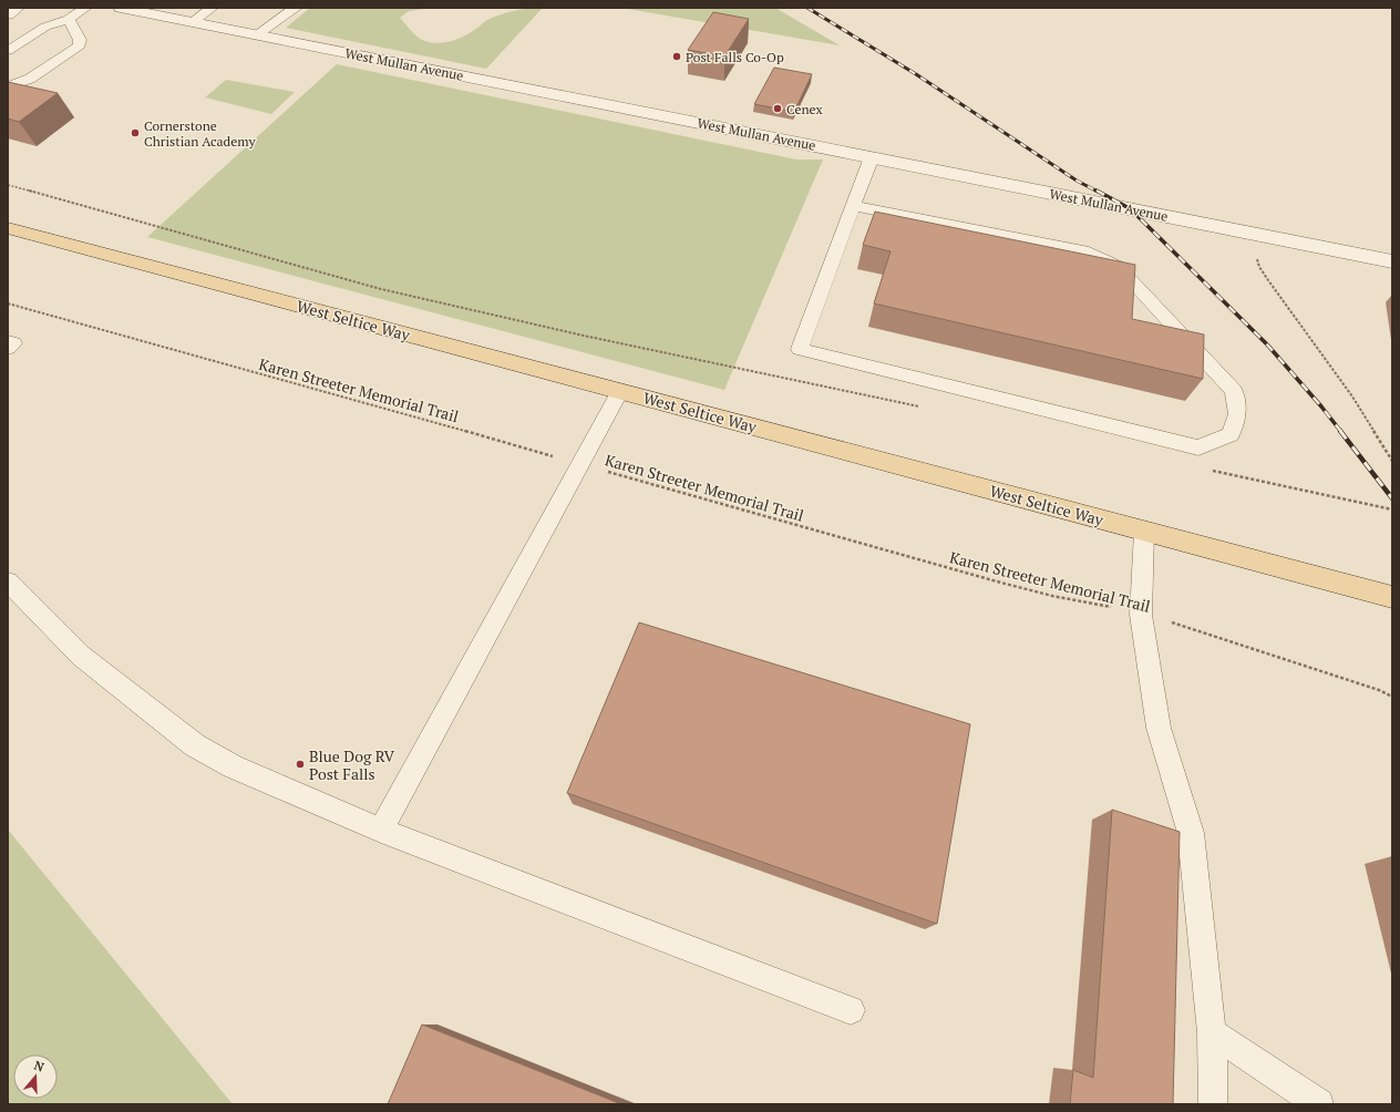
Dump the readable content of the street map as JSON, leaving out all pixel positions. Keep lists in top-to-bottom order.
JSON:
{
  "streets": {
    "main road": ["West Seltice Way"],
    "street": ["West Mullan Avenue"],
    "path": ["Karen Streeter Memorial Trail"]
  },
  "places": [
    "Post Falls Co-Op",
    "Cenex",
    "Cornerstone Christian Academy",
    "Blue Dog RV Post Falls"
  ],
  "north": "top"
}
